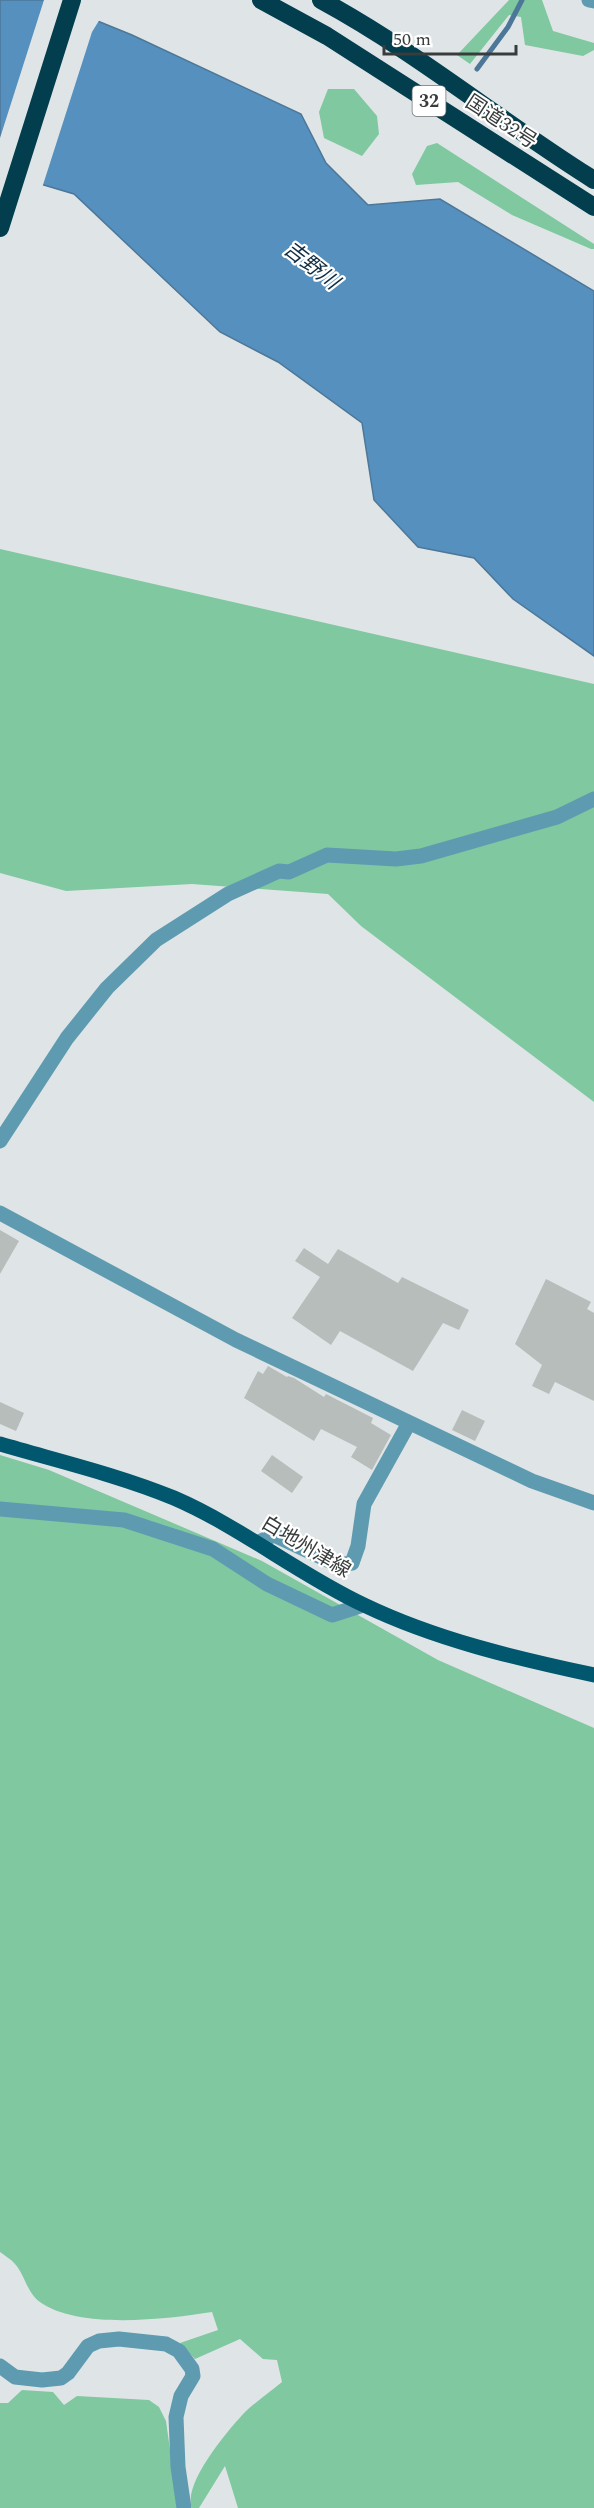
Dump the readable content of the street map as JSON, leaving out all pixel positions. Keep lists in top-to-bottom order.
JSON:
{
  "streets": {
    "highway": ["32", "国道32号"],
    "main road": ["白地州津線"]
  },
  "water": ["吉野川"],
  "scale_bar": "50 m"
}
